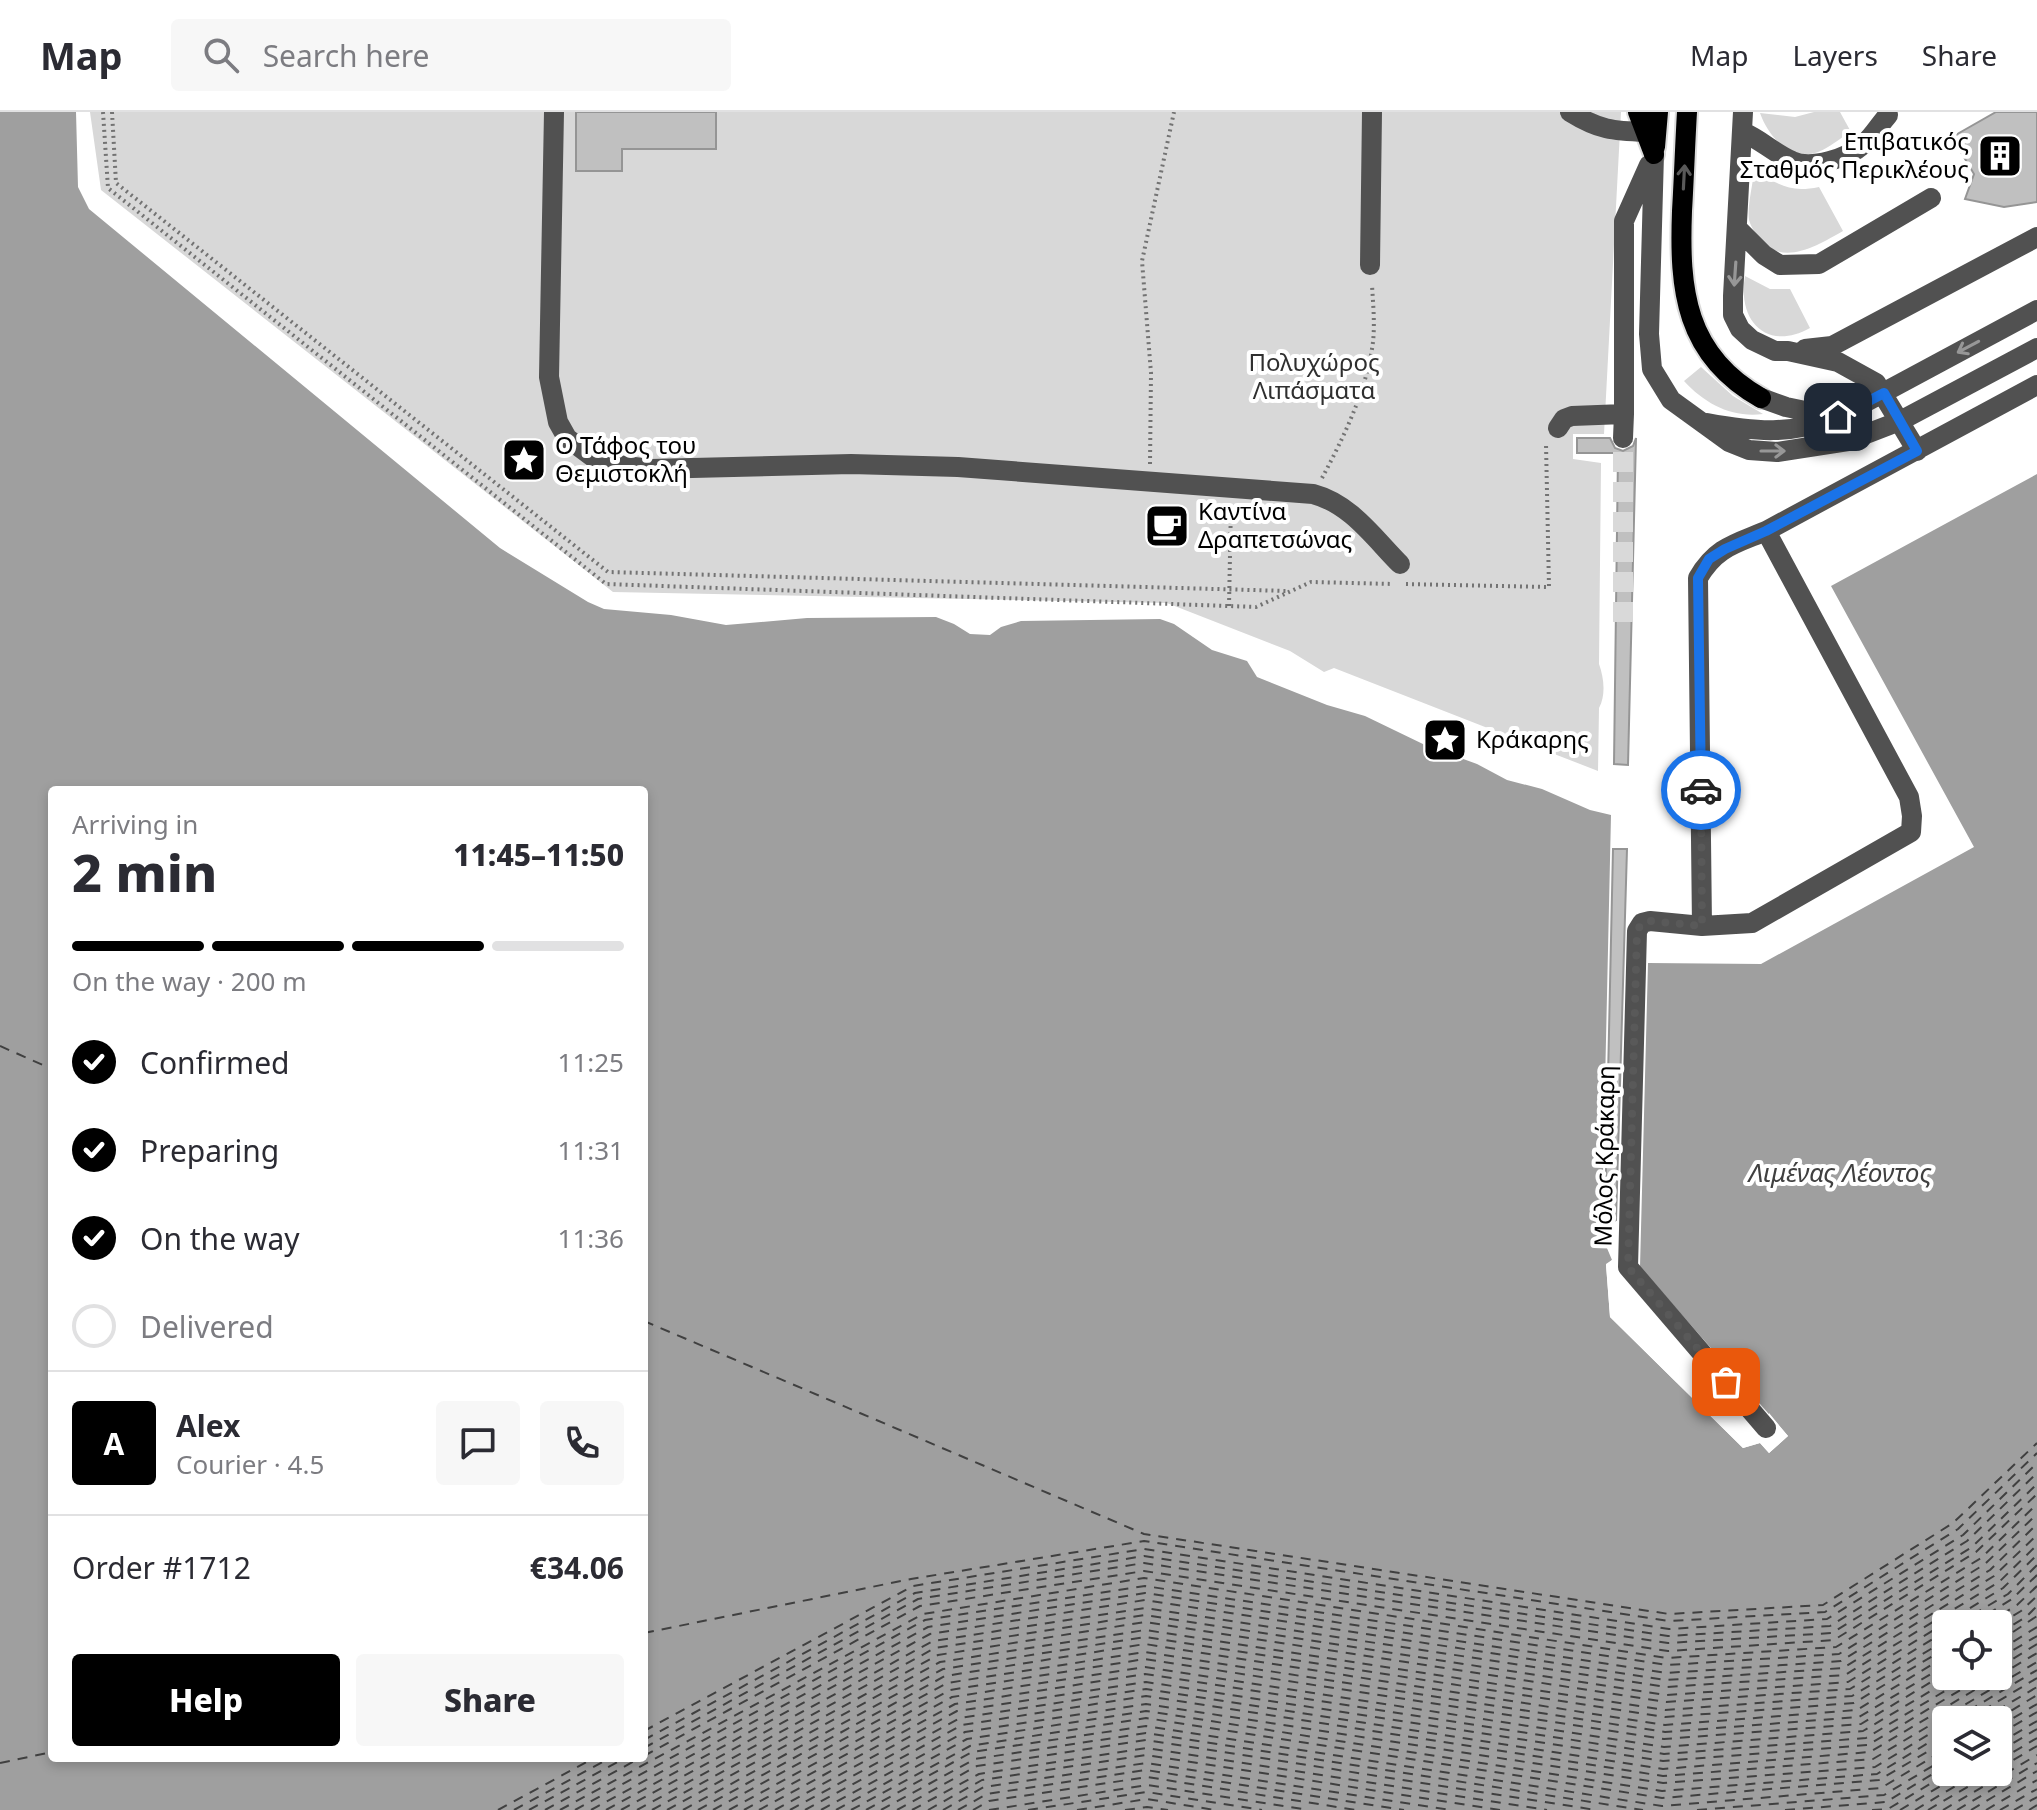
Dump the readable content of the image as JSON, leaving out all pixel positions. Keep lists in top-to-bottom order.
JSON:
{
  "streets": {
    "street": ["Μόλος Κράκαρη"]
  },
  "water": ["Λιμένας Λέοντος"],
  "parks": ["Πολυχώρος Λιπάσματα"],
  "places": {
    "building": ["Επιβατικός Σταθμός Περικλέους"],
    "place": ["Ο Τάφος του Θεμιστοκλή", "Κράκαρης"],
    "cafe": ["Καντίνα Δραπετσώνας"]
  },
  "page": {
    "header": "Map",
    "search": "Search here",
    "nav": ["Map", "Layers", "Share"],
    "heading": ["2 min", "Arriving in", "11:45–11:50"],
    "panel": [
      "Alex",
      "Courier · 4.5",
      "Order #1712",
      "€34.06"
    ],
    "bar": "On the way · 200 m",
    "list": [
      ["Confirmed", "11:25"],
      ["Preparing", "11:31"],
      ["On the way", "11:36"],
      "Delivered"
    ],
    "round": "A",
    "buttons": ["Help", "Share"]
  }
}
